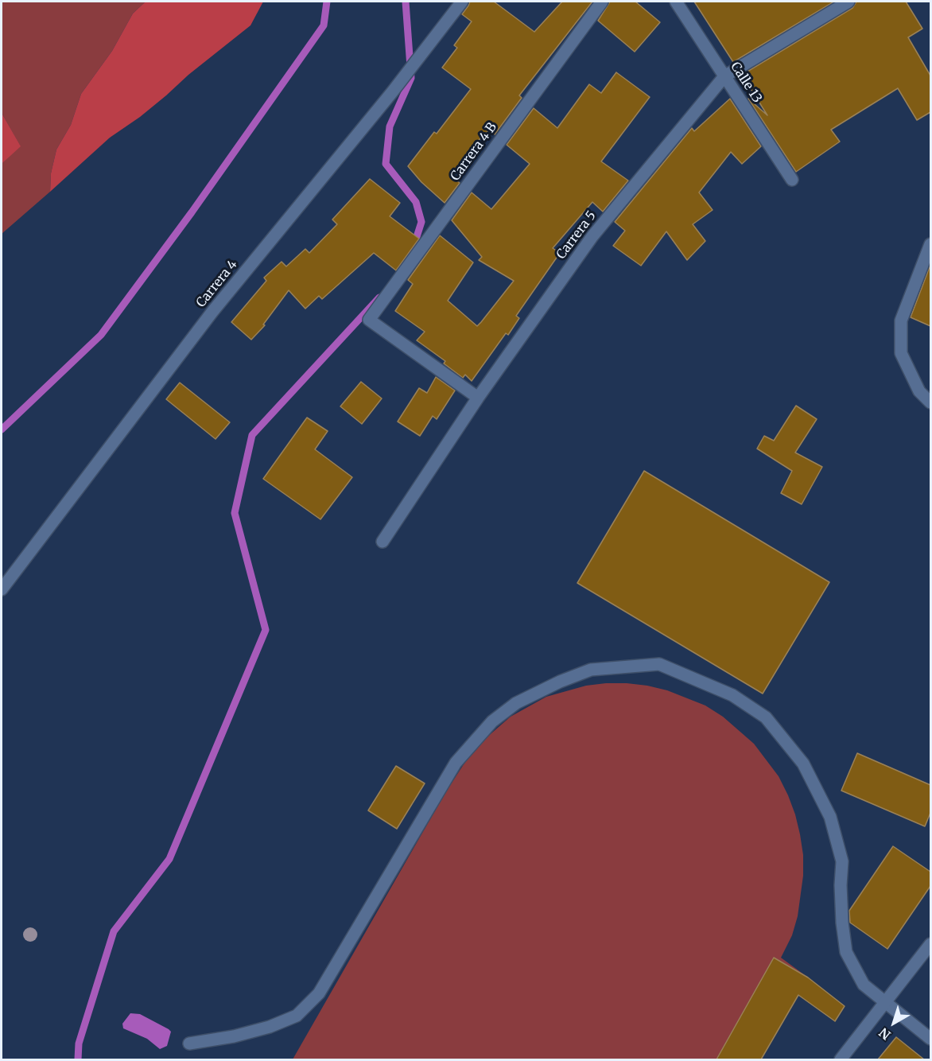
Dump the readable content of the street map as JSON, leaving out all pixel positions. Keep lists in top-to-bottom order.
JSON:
{
  "streets": {
    "street": [
      "Calle 13",
      "Carrera 4 B",
      "Carrera 5",
      "Carrera 4"
    ]
  },
  "crossings": [
    ["Calle 13", "Carrera 5"],
    ["Carrera 4 B", "Carrera 5"]
  ],
  "north": "bottom left"
}
